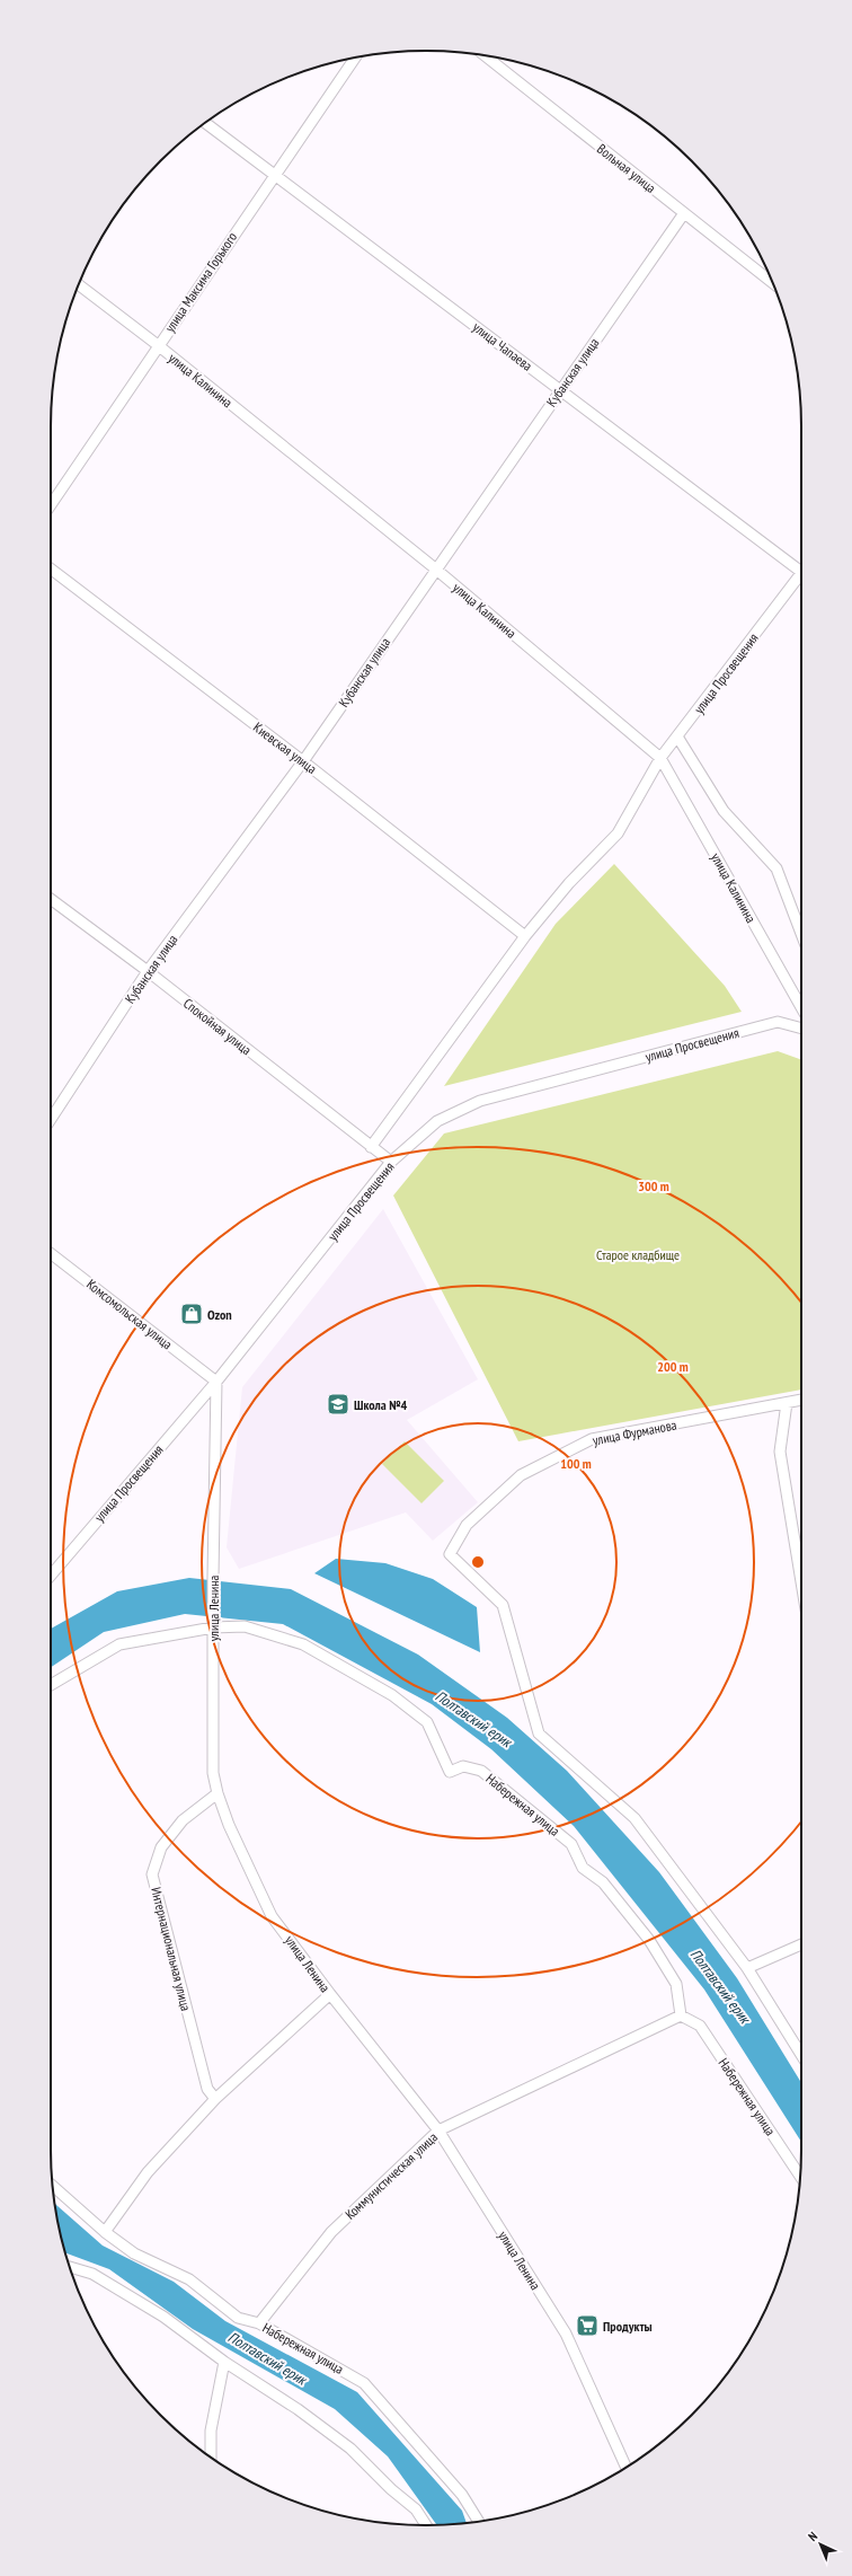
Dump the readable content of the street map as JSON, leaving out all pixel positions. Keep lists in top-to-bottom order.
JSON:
{
  "streets": {
    "street": [
      "Вольная улица",
      "улица Максима Горького",
      "улица Чапаева",
      "Кубанская улица",
      "улица Калинина",
      "улица Просвещения",
      "Киевская улица",
      "Спокойная улица",
      "Комсомольская улица",
      "улица Фурманова",
      "улица Ленина",
      "Набережная улица",
      "Интернациональная улица",
      "Коммунистическая улица"
    ]
  },
  "crossings": [
    ["Вольная улица", "Кубанская улица"],
    ["улица Максима Горького", "улица Чапаева"],
    ["улица Максима Горького", "улица Калинина"],
    ["улица Чапаева", "Кубанская улица"],
    ["Кубанская улица", "улица Калинина"],
    ["Кубанская улица", "Киевская улица"],
    ["Кубанская улица", "Спокойная улица"],
    ["улица Калинина", "улица Просвещения"],
    ["улица Просвещения", "Киевская улица"],
    ["улица Просвещения", "Спокойная улица"],
    ["улица Просвещения", "Комсомольская улица"],
    ["улица Просвещения", "улица Ленина"],
    ["Комсомольская улица", "улица Ленина"],
    ["улица Ленина", "Набережная улица"],
    ["улица Ленина", "Интернациональная улица"],
    ["улица Ленина", "Коммунистическая улица"],
    ["Набережная улица", "Коммунистическая улица"]
  ],
  "water": ["Полтавский ерик"],
  "parks": ["Старое кладбище"],
  "places": {
    "shop": ["Ozon"],
    "school or university": ["Школа №4"],
    "supermarket": ["Продукты"]
  },
  "north": "top left",
  "rings": ["300 m", "200 m", "100 m"]
}
